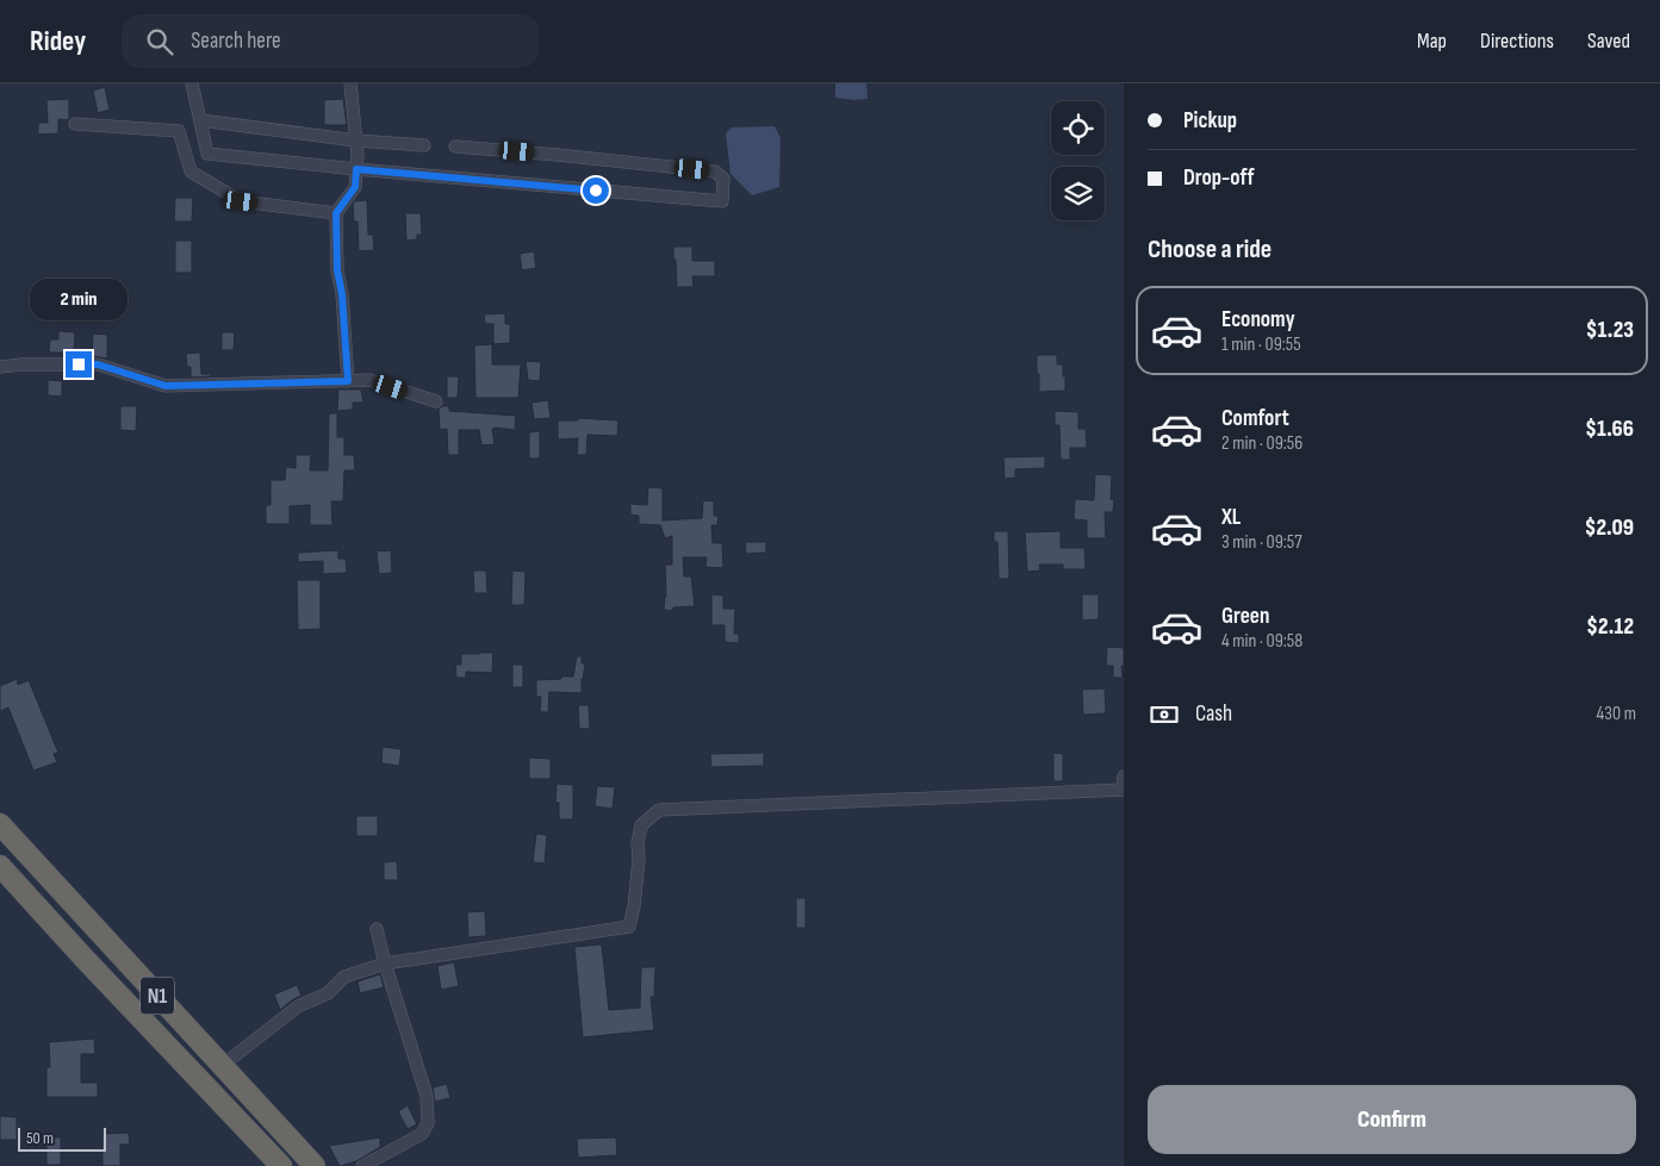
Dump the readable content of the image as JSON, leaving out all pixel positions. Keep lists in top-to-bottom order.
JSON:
{
  "streets": {
    "highway": ["N1"]
  },
  "scale_bar": "50 m",
  "page": {
    "header": "Ridey",
    "search": "Search here",
    "nav": ["Map", "Directions", "Saved"],
    "banner": ["Pickup", "Drop-off"],
    "heading": "Choose a ride",
    "bubble": "2 min",
    "list": [
      {
        "name": "Economy",
        "note": "1 min · 09:55",
        "value": "$1.23"
      },
      {
        "name": "Comfort",
        "note": "2 min · 09:56",
        "value": "$1.66"
      },
      {
        "name": "XL",
        "note": "3 min · 09:57",
        "value": "$2.09"
      },
      {
        "name": "Green",
        "note": "4 min · 09:58",
        "value": "$2.12"
      }
    ],
    "pay": ["Cash", "430 m"],
    "buttons": "Confirm",
    "scale": "50 m"
  }
}
